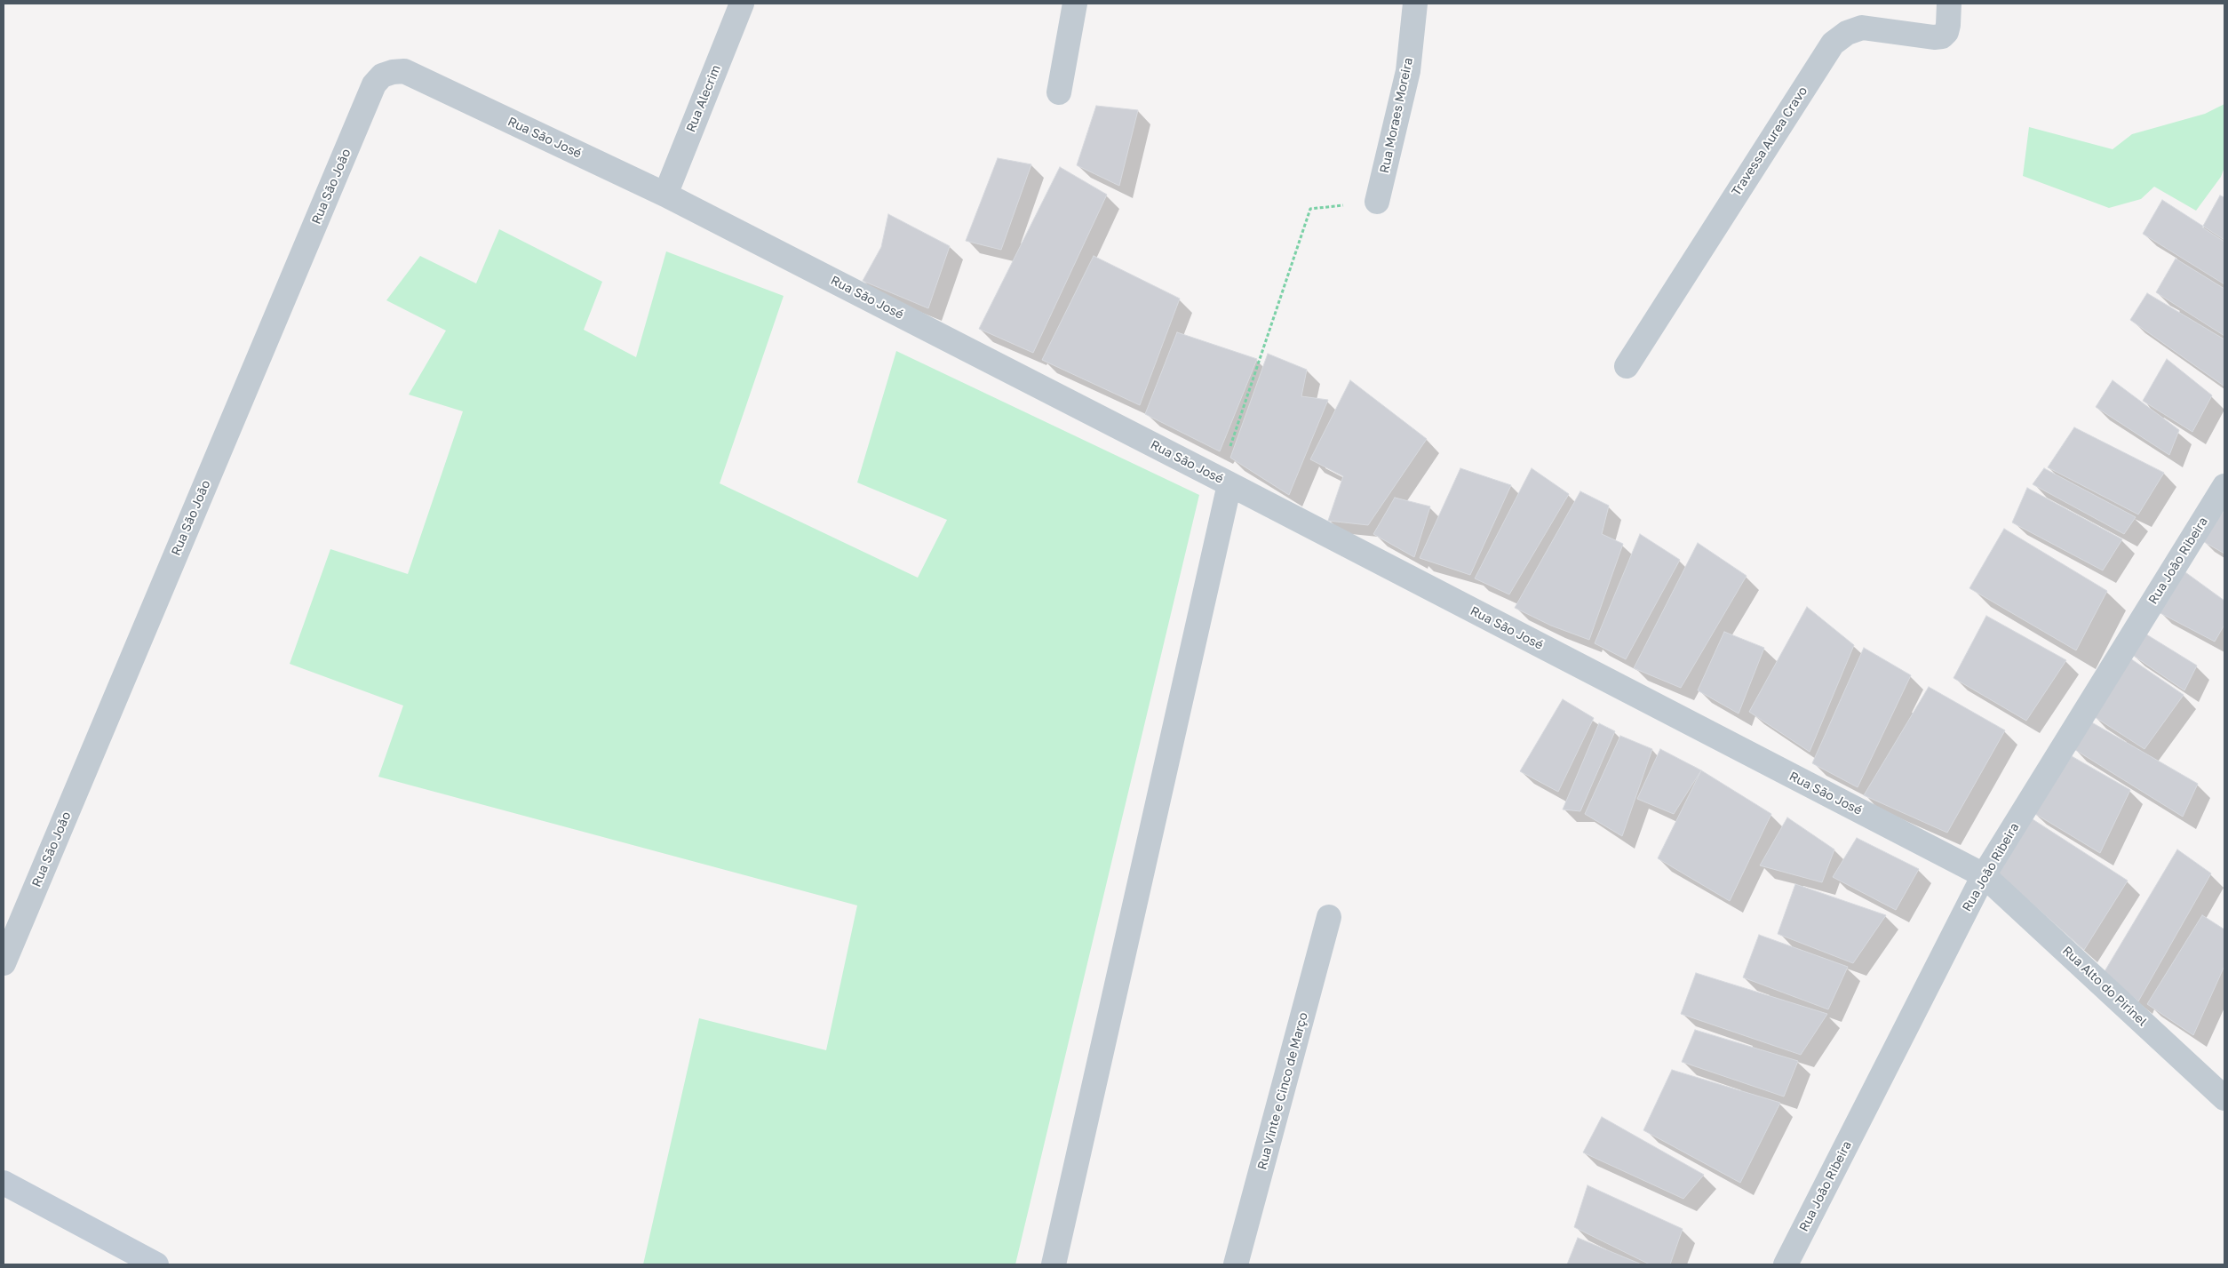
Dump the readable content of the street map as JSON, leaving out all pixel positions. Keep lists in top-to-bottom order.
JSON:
{
  "streets": {
    "street": [
      "Rua Alecrim",
      "Rua Moraes Moreira",
      "Rua São José",
      "Travessa Aurea Cravo",
      "Rua São João",
      "Rua João Ribeira",
      "Rua Alto do Pirinel",
      "Rua Vinte e Cinco de Março"
    ]
  },
  "crossings": [
    ["Rua Alecrim", "Rua São José"],
    ["Rua São José", "Rua São João"],
    ["Rua São José", "Rua João Ribeira"],
    ["Rua São José", "Rua Alto do Pirinel"],
    ["Rua João Ribeira", "Rua Alto do Pirinel"]
  ]
}
